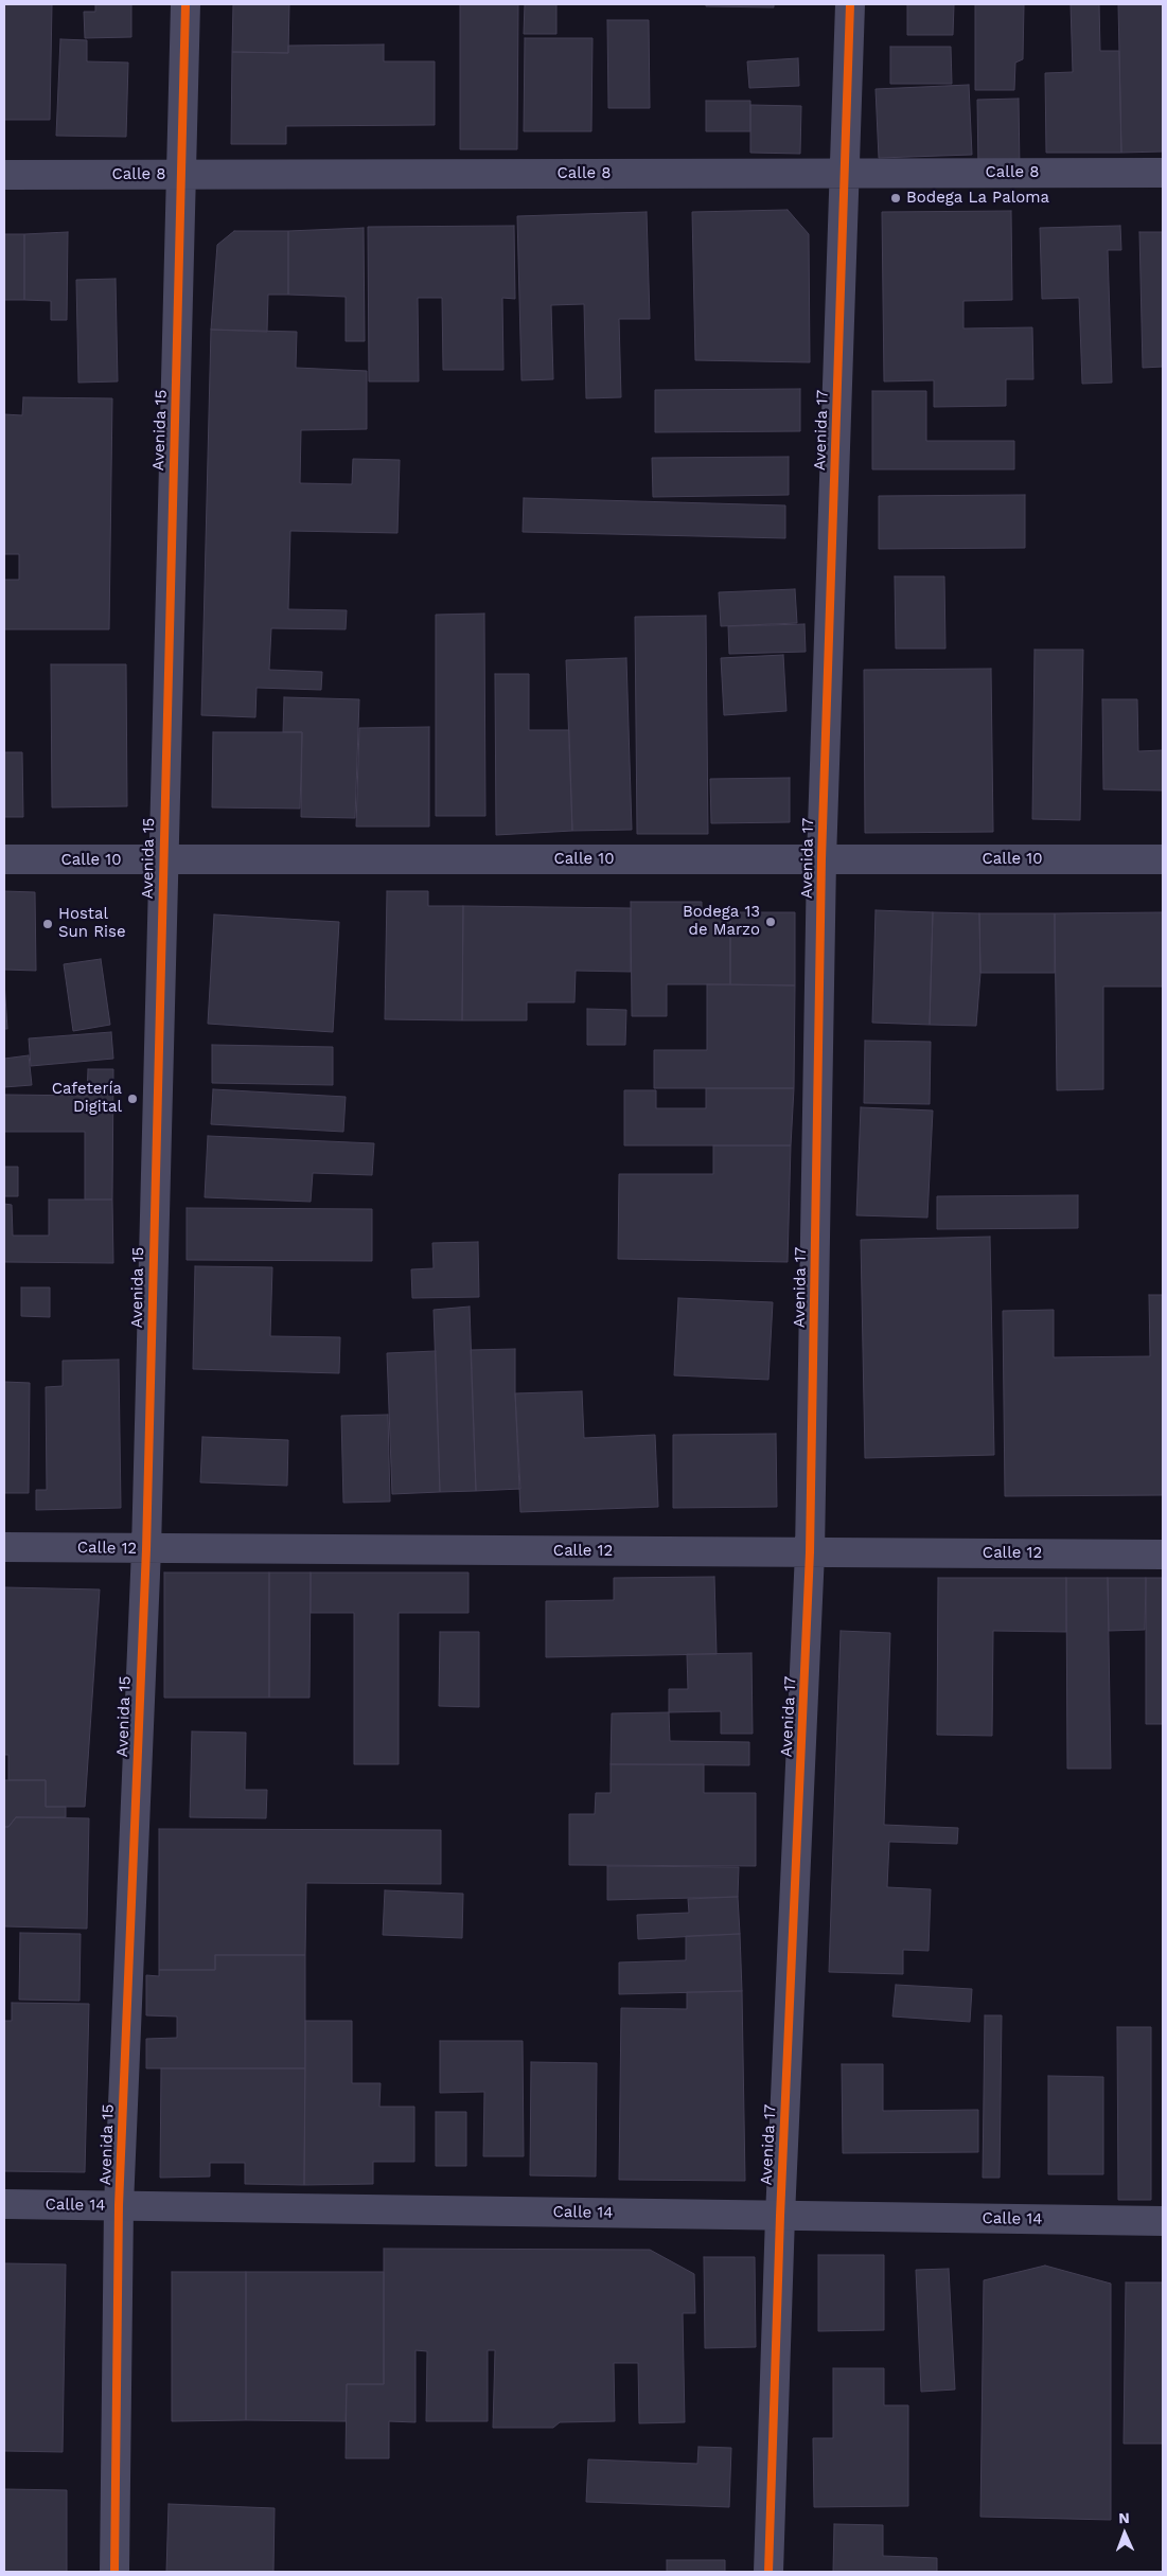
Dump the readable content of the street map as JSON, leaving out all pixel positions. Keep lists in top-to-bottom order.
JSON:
{
  "streets": {
    "street": [
      "Calle 8",
      "Avenida 15",
      "Avenida 17",
      "Calle 10",
      "Calle 12",
      "Calle 14"
    ]
  },
  "crossings": [
    ["Calle 8", "Avenida 15"],
    ["Calle 8", "Avenida 17"],
    ["Avenida 15", "Calle 10"],
    ["Avenida 15", "Calle 12"],
    ["Avenida 15", "Calle 14"],
    ["Avenida 17", "Calle 10"],
    ["Avenida 17", "Calle 12"],
    ["Avenida 17", "Calle 14"]
  ],
  "places": [
    "Bodega La Paloma",
    "Bodega 13 de Marzo",
    "Hostal Sun Rise",
    "Cafetería Digital"
  ],
  "north": "top"
}
